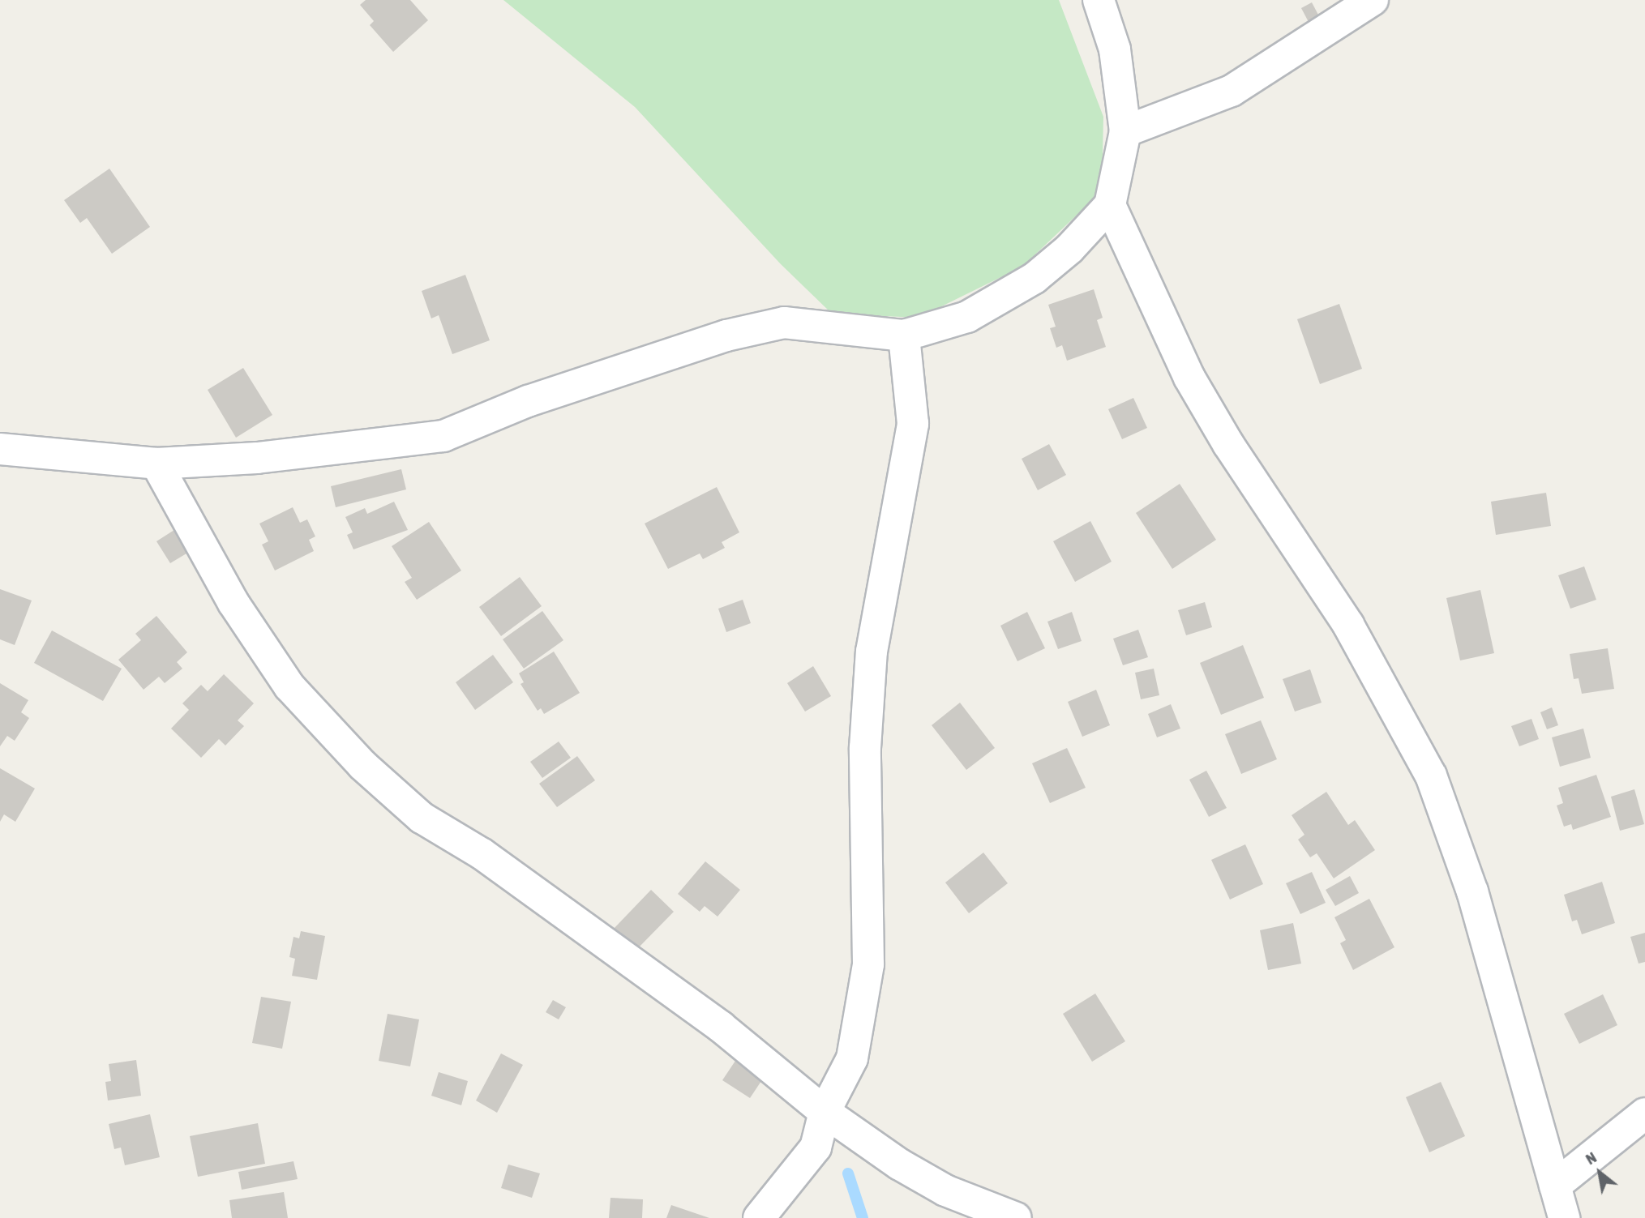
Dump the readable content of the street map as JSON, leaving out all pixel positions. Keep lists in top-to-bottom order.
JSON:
{
  "north": "top left"
}
